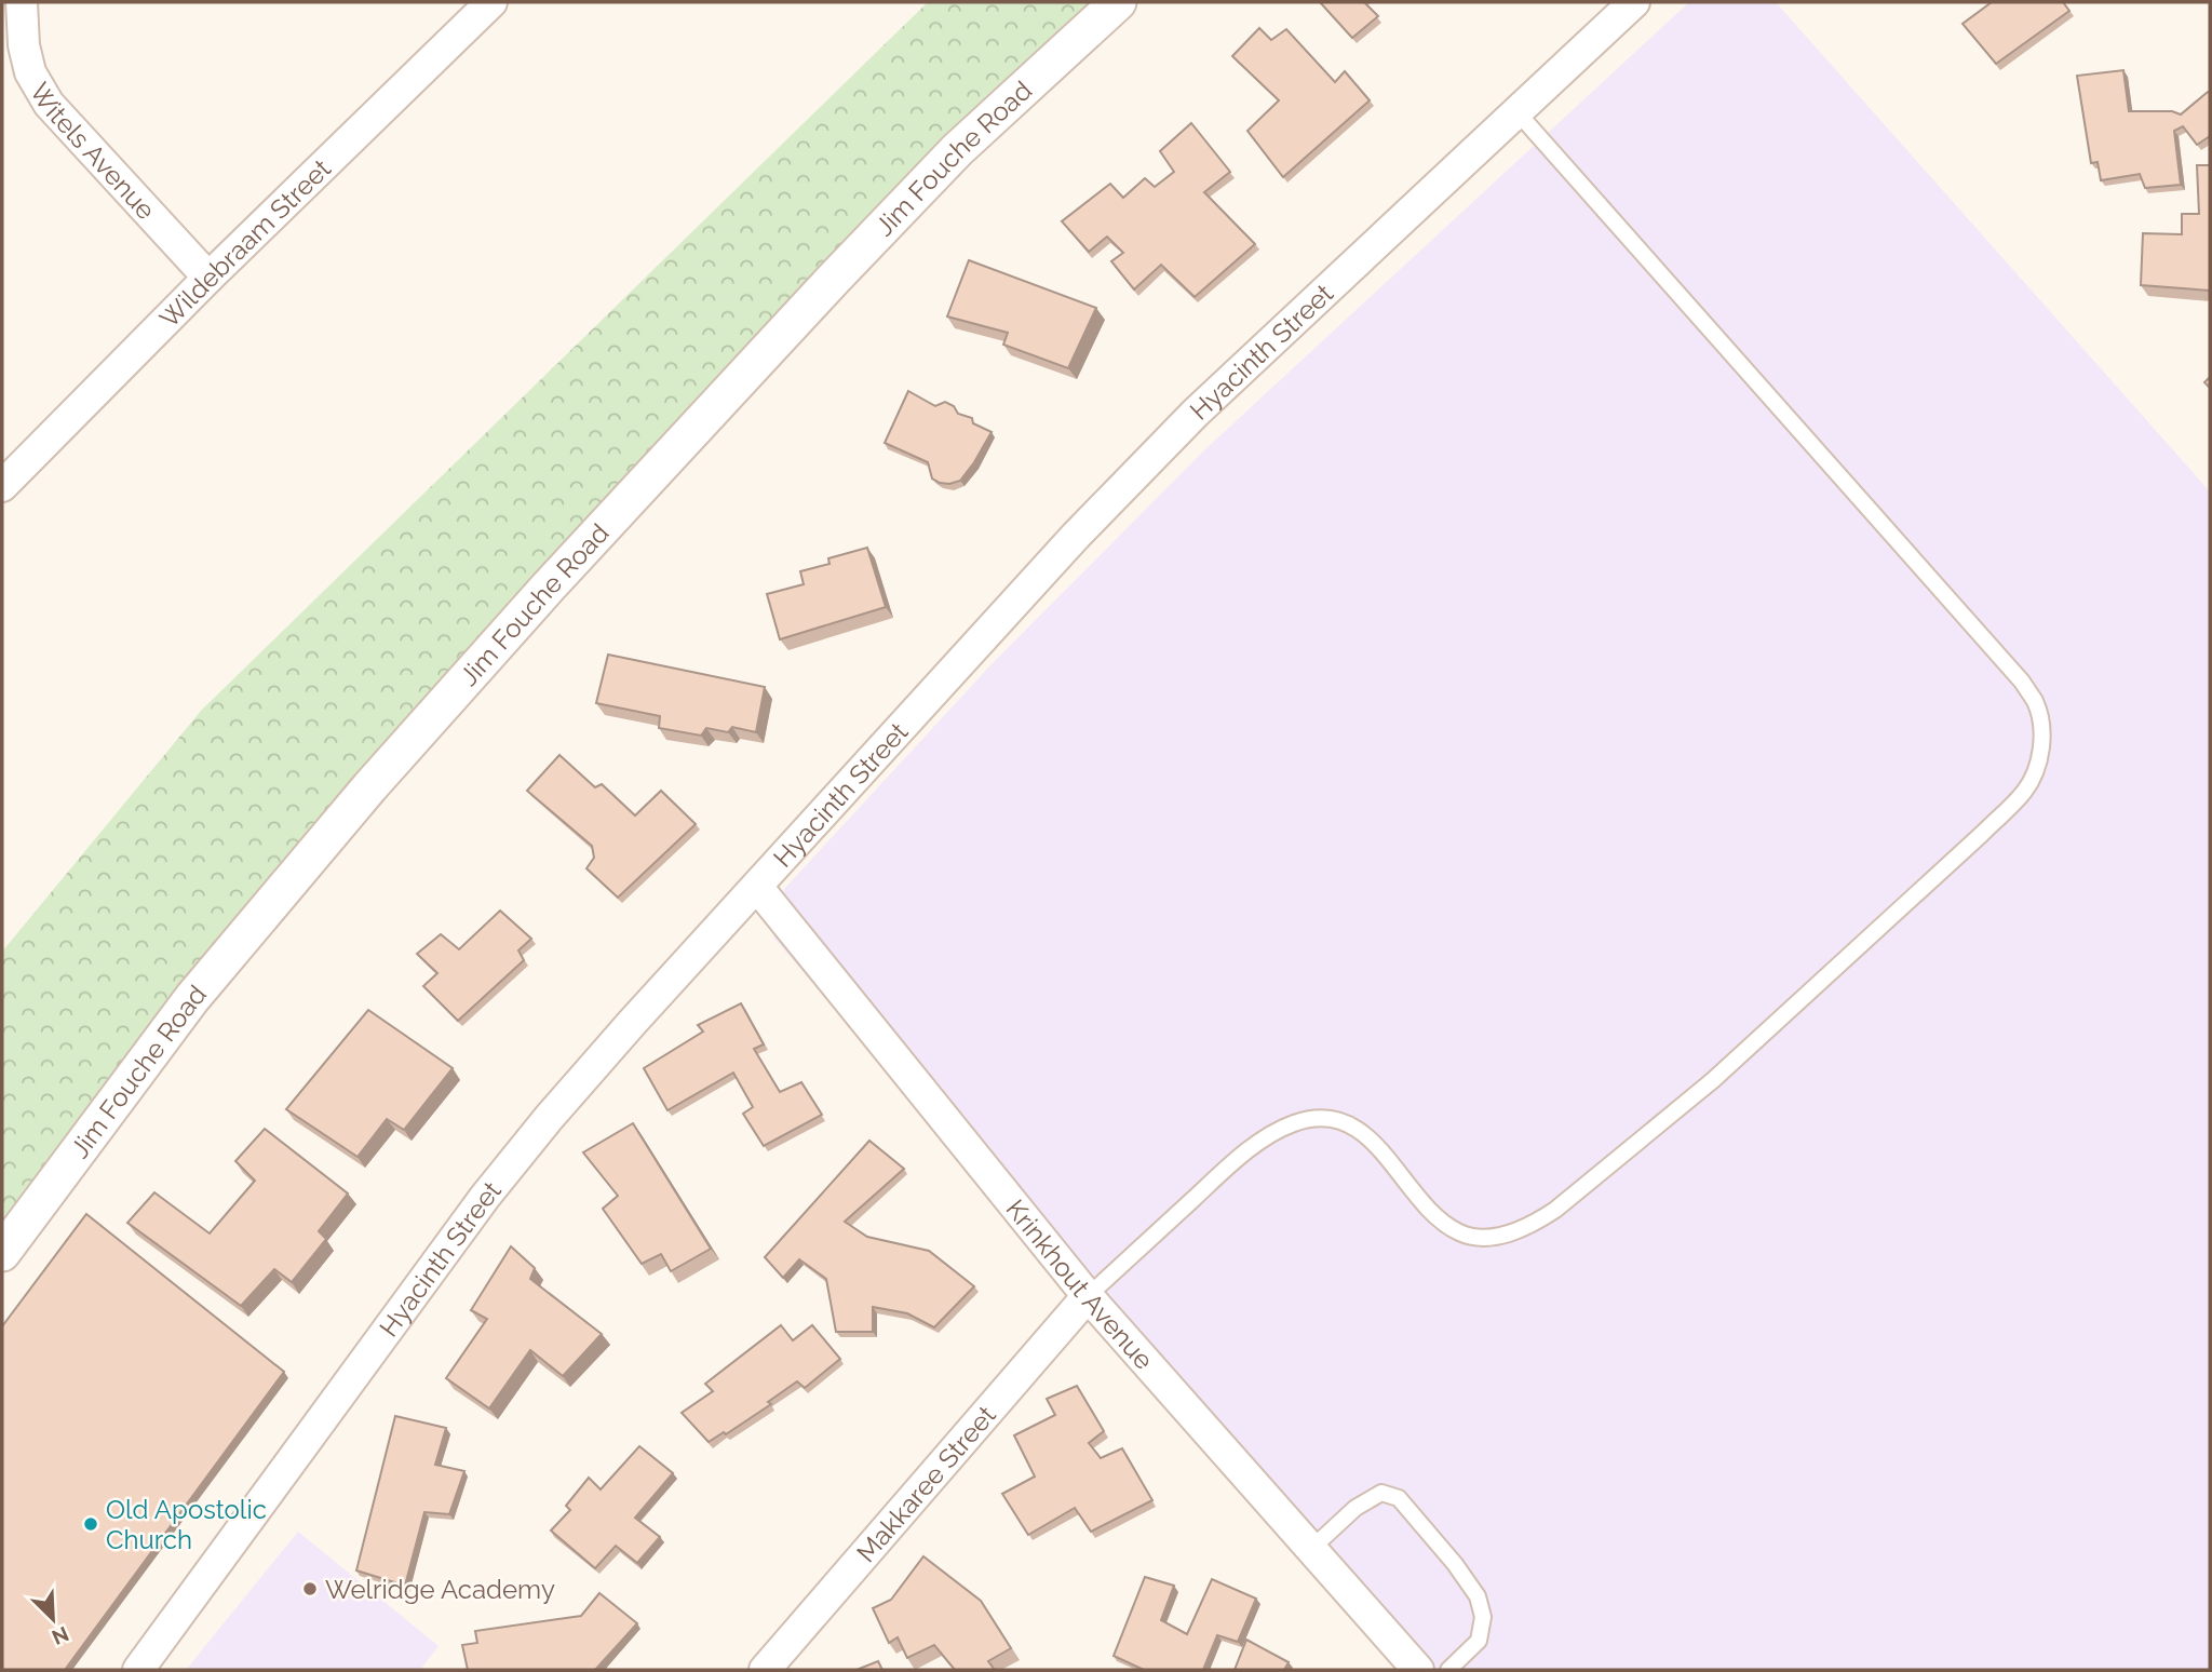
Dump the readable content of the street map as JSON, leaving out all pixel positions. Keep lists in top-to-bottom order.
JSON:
{
  "streets": {
    "street": [
      "Witels Avenue",
      "Jim Fouche Road",
      "Wildebraam Street",
      "Hyacinth Street",
      "Krinkhout Avenue",
      "Makkaree Street"
    ]
  },
  "crossings": [
    ["Witels Avenue", "Wildebraam Street"],
    ["Hyacinth Street", "Krinkhout Avenue"],
    ["Krinkhout Avenue", "Makkaree Street"]
  ],
  "places": ["Old Apostolic Church", "Welridge Academy"],
  "north": "bottom right"
}
